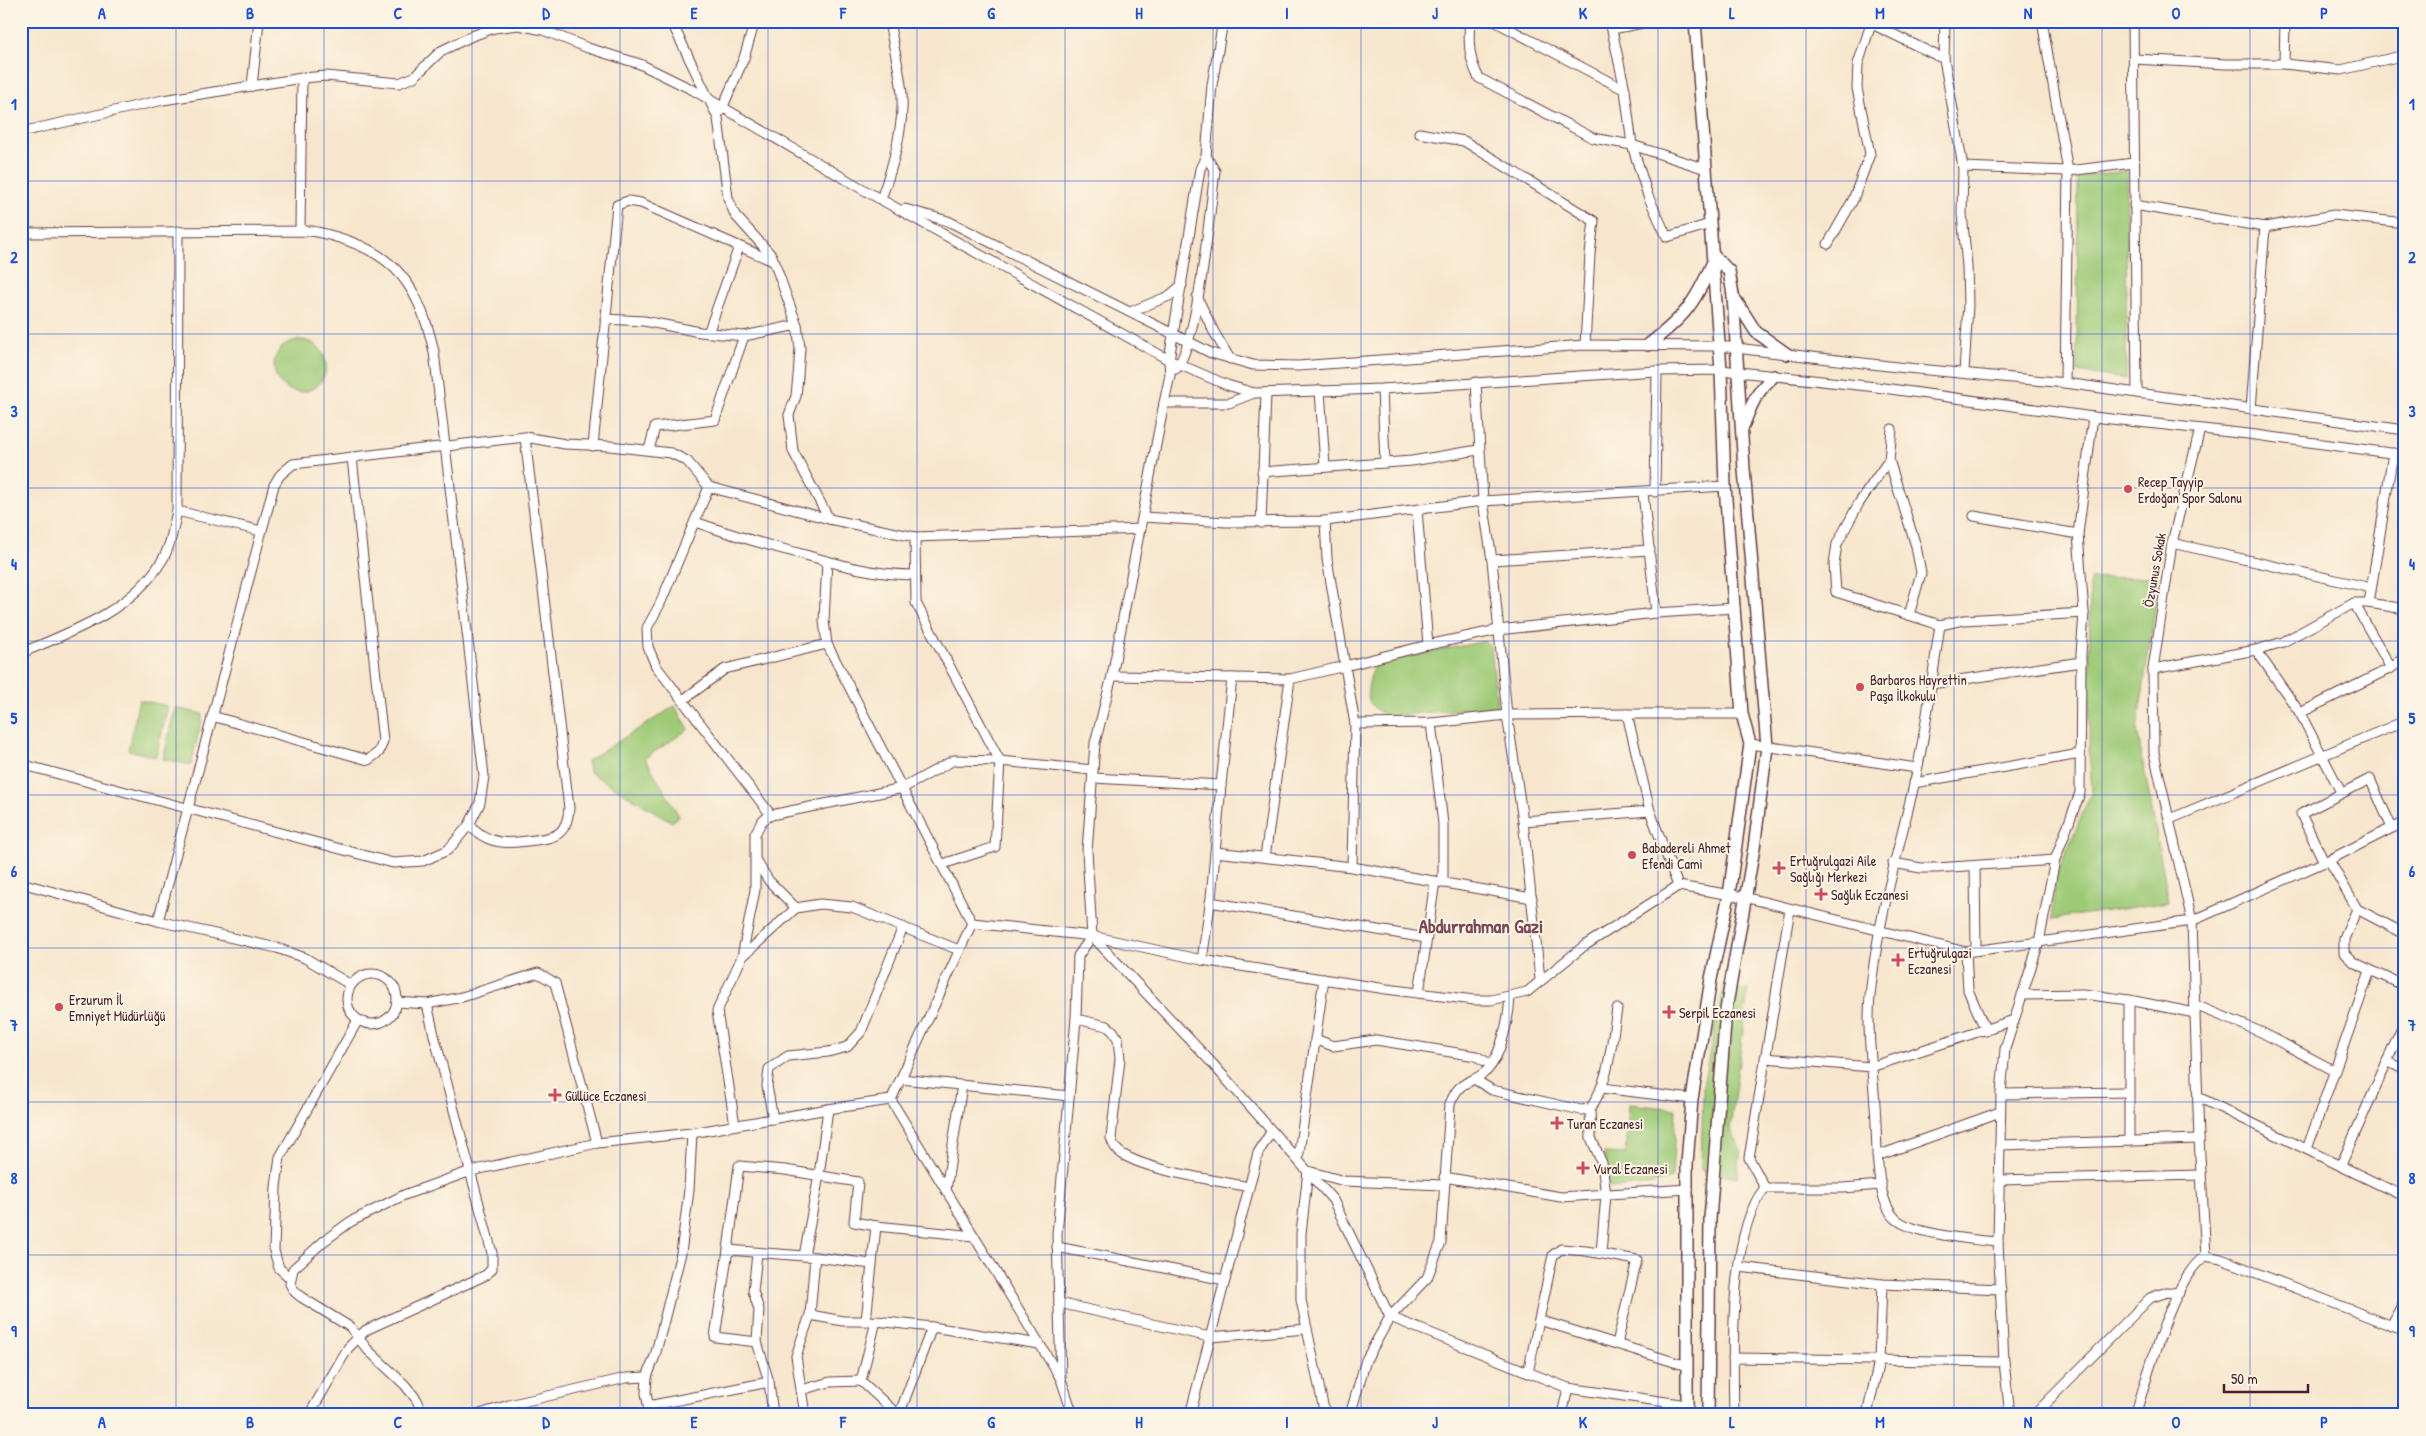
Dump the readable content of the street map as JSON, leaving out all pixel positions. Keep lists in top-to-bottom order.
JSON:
{
  "streets": {
    "street": ["Özyunus Sokak"]
  },
  "districts": ["Abdurrahman Gazi"],
  "places": {
    "other": [
      "Recep Tayyip Erdoğan Spor Salonu",
      "Barbaros Hayrettin Paşa İlkokulu",
      "Babadereli Ahmet Efendi Cami",
      "Erzurum İl Emniyet Müdürlüğü"
    ],
    "health": [
      "Ertuğrulgazi Aile Sağlığı Merkezi",
      "Sağlık Eczanesi",
      "Ertuğrulgazi Eczanesi",
      "Serpil Eczanesi",
      "Güllüce Eczanesi",
      "Turan Eczanesi",
      "Vural Eczanesi"
    ]
  },
  "scale_bar": "50 m",
  "grid": {
    "columns": [
      "A",
      "B",
      "C",
      "D",
      "E",
      "F",
      "G",
      "H",
      "I",
      "J",
      "K",
      "L",
      "M",
      "N",
      "O",
      "P"
    ],
    "rows": [
      "1",
      "2",
      "3",
      "4",
      "5",
      "6",
      "7",
      "8",
      "9"
    ]
  }
}
